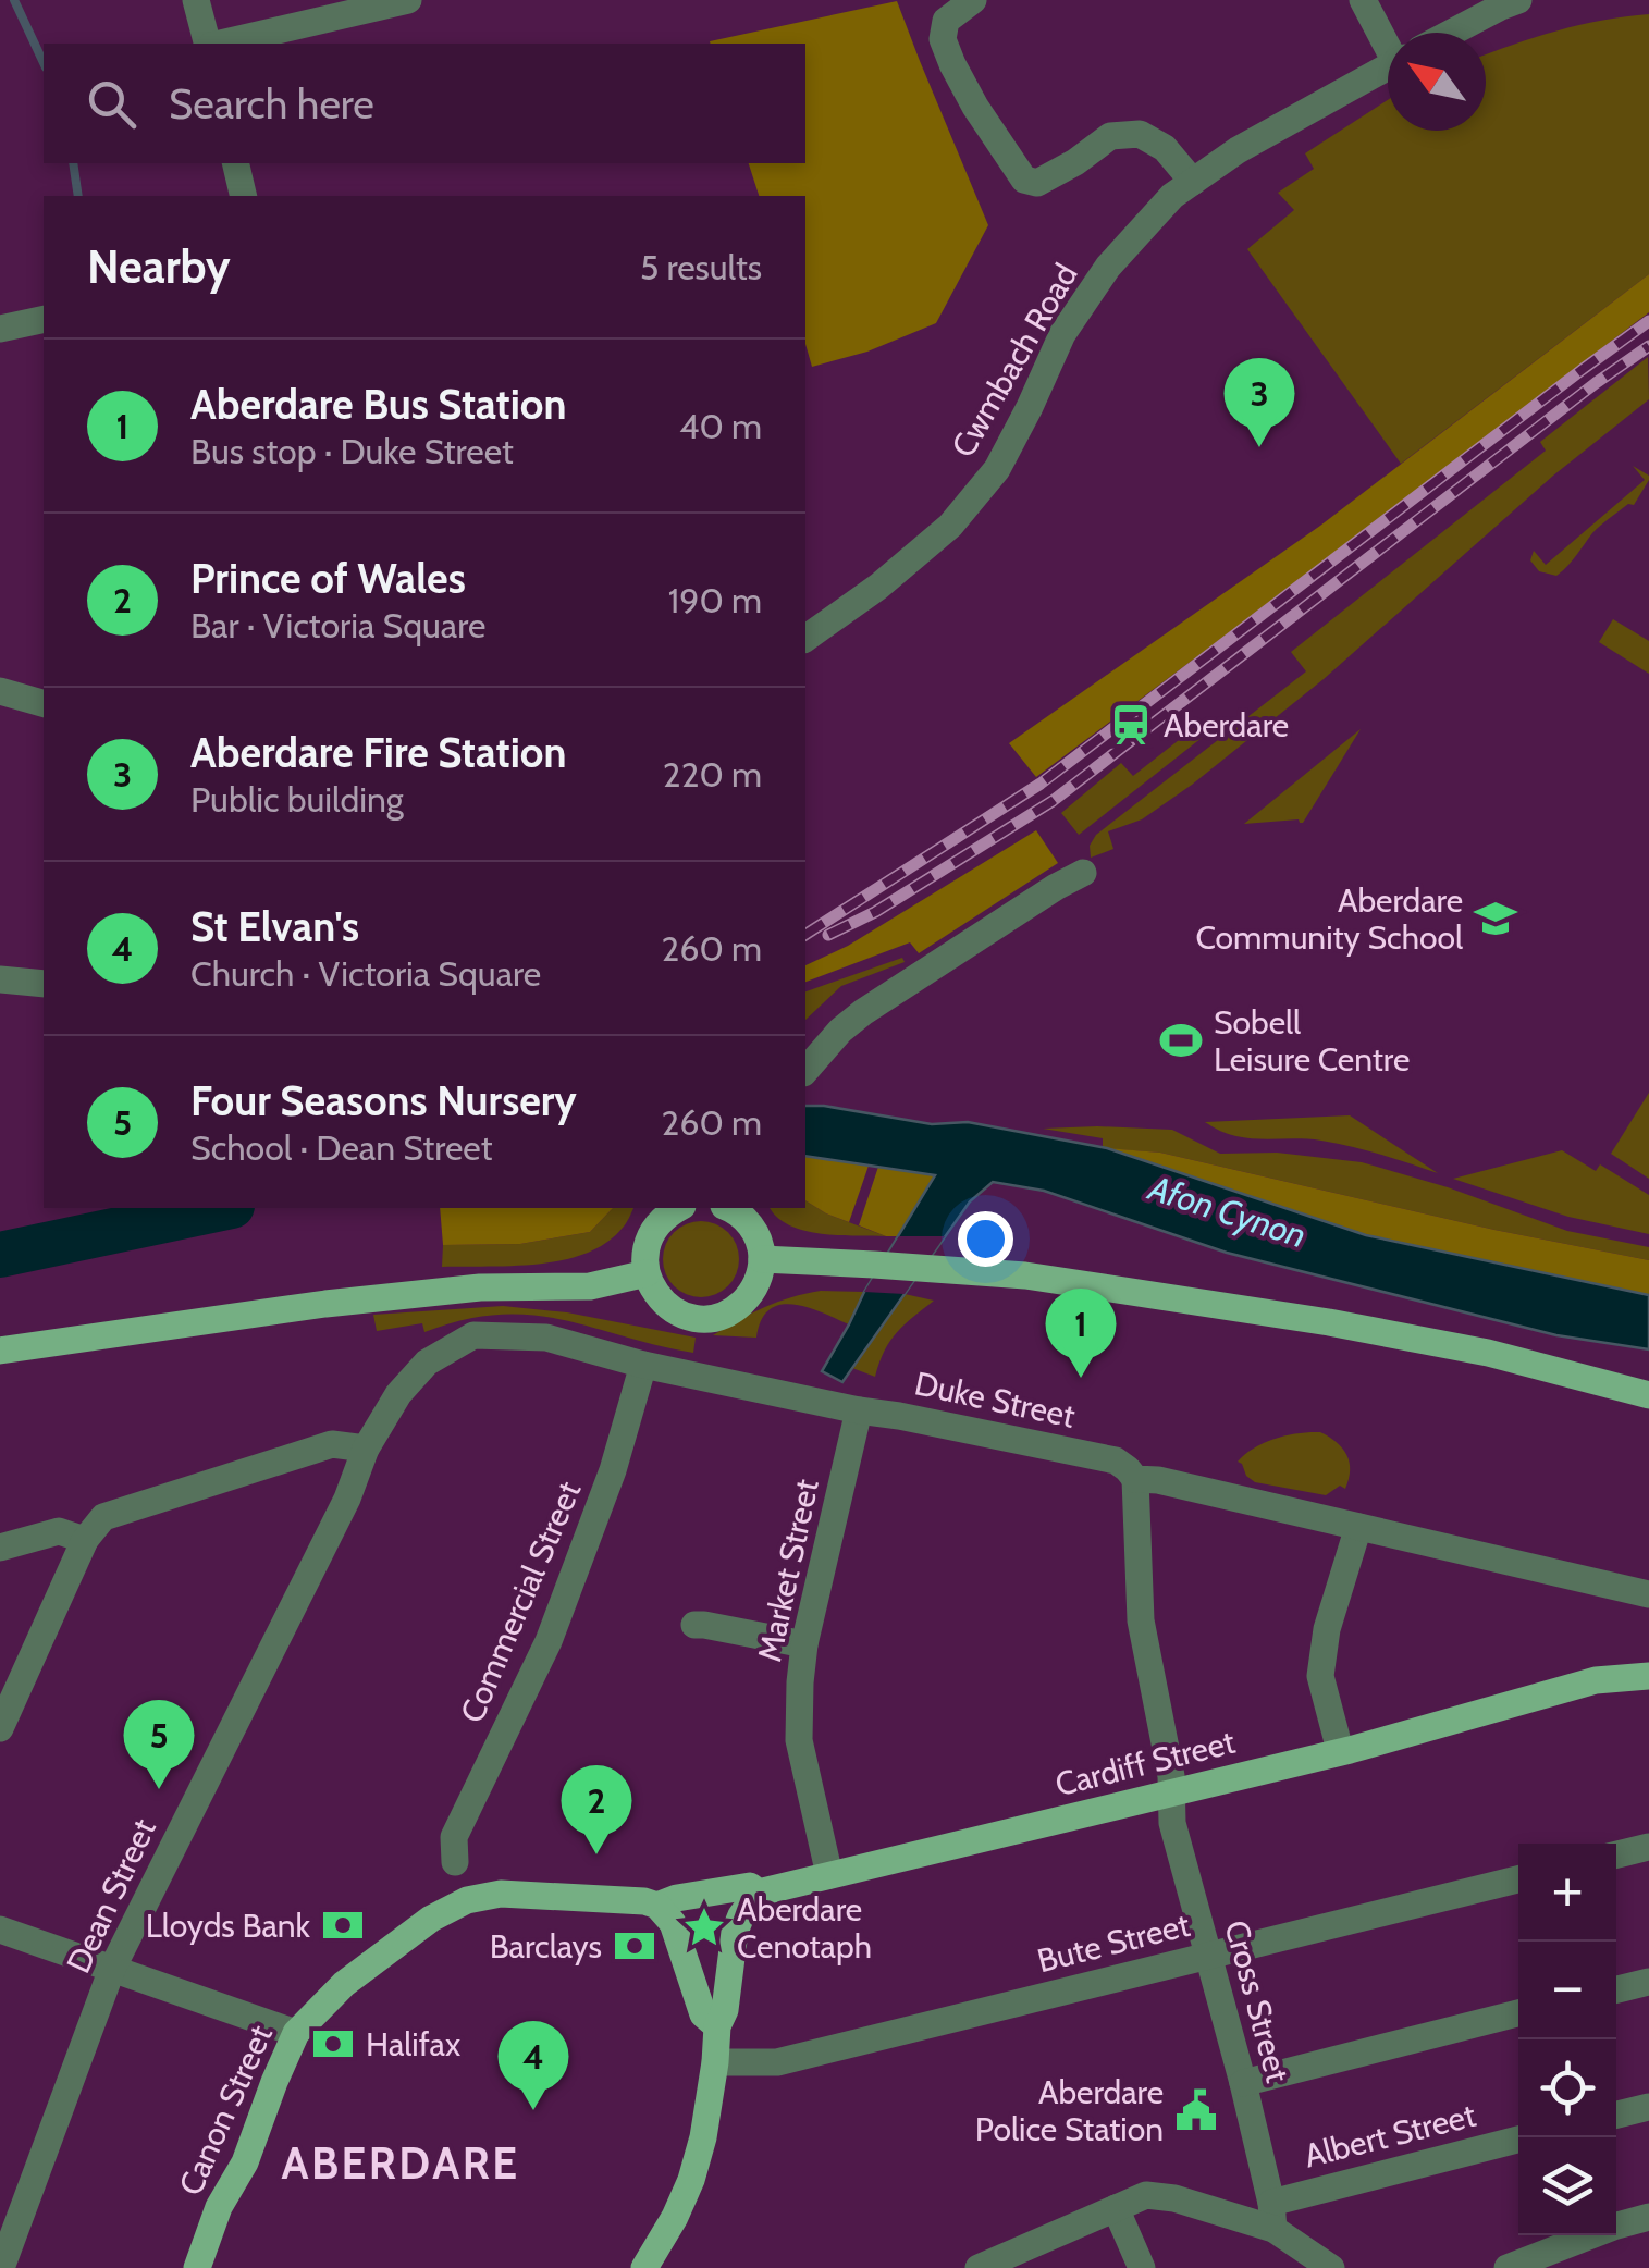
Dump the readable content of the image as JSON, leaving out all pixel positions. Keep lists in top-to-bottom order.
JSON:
{
  "streets": {
    "main road": ["Cardiff Street", "Canon Street"],
    "street": [
      "Cwmbach Road",
      "Duke Street",
      "Market Street",
      "Commercial Street",
      "Dean Street",
      "Bute Street",
      "Cross Street",
      "Albert Street"
    ]
  },
  "crossings": [
    ["Duke Street", "Market Street"],
    ["Duke Street", "Commercial Street"],
    ["Duke Street", "Dean Street"],
    ["Duke Street", "Cross Street"],
    ["Market Street", "Cardiff Street"],
    ["Cardiff Street", "Cross Street"],
    ["Cardiff Street", "Canon Street"],
    ["Bute Street", "Cross Street"],
    ["Cross Street", "Albert Street"]
  ],
  "districts": ["ABERDARE"],
  "water": ["Afon Cynon"],
  "places": {
    "station": ["Aberdare"],
    "school or university": ["Aberdare Community School"],
    "sports": ["Sobell Leisure Centre"],
    "bank": ["Lloyds Bank", "Barclays", "Halifax"],
    "place": ["Aberdare Cenotaph"],
    "public building": ["Aberdare Police Station"]
  },
  "north": "top left",
  "page": {
    "search": "Search here",
    "heading": ["Nearby", "5 results"],
    "list": [
      {
        "mark": "1",
        "name": "Aberdare Bus Station",
        "note": "Bus stop · Duke Street",
        "value": "40 m"
      },
      {
        "mark": "2",
        "name": "Prince of Wales",
        "note": "Bar · Victoria Square",
        "value": "190 m"
      },
      {
        "mark": "3",
        "name": "Aberdare Fire Station",
        "note": "Public building",
        "value": "220 m"
      },
      {
        "mark": "4",
        "name": "St Elvan's",
        "note": "Church · Victoria Square",
        "value": "260 m"
      },
      {
        "mark": "5",
        "name": "Four Seasons Nursery",
        "note": "School · Dean Street",
        "value": "260 m"
      }
    ],
    "pins": [
      "3",
      "1",
      "5",
      "2",
      "4"
    ],
    "map_buttons": ["+", "−"]
  }
}
